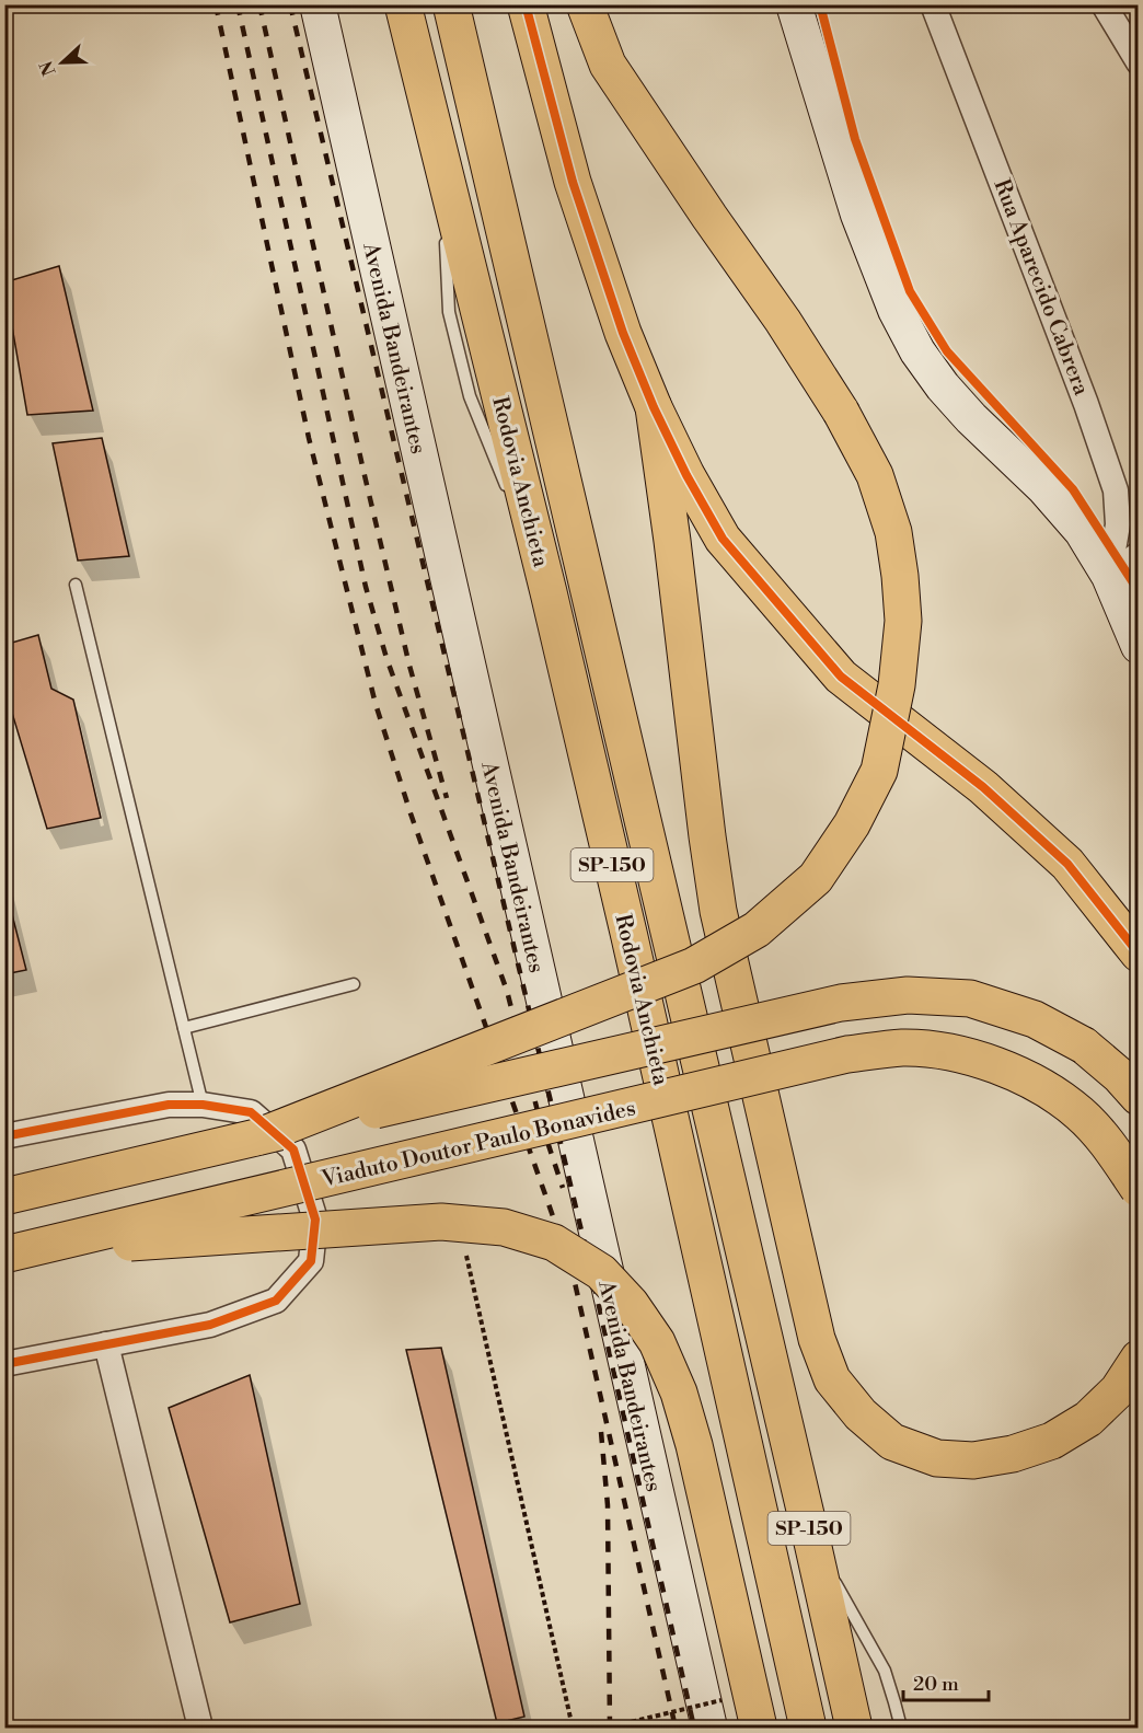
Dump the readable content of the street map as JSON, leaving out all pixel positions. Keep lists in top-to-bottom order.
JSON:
{
  "streets": {
    "main road": [
      "Avenida Bandeirantes",
      "Rodovia Anchieta",
      "SP-150",
      "Viaduto Doutor Paulo Bonavides"
    ],
    "street": ["Rua Aparecido Cabrera"]
  },
  "scale_bar": "20 m",
  "north": "left"
}
